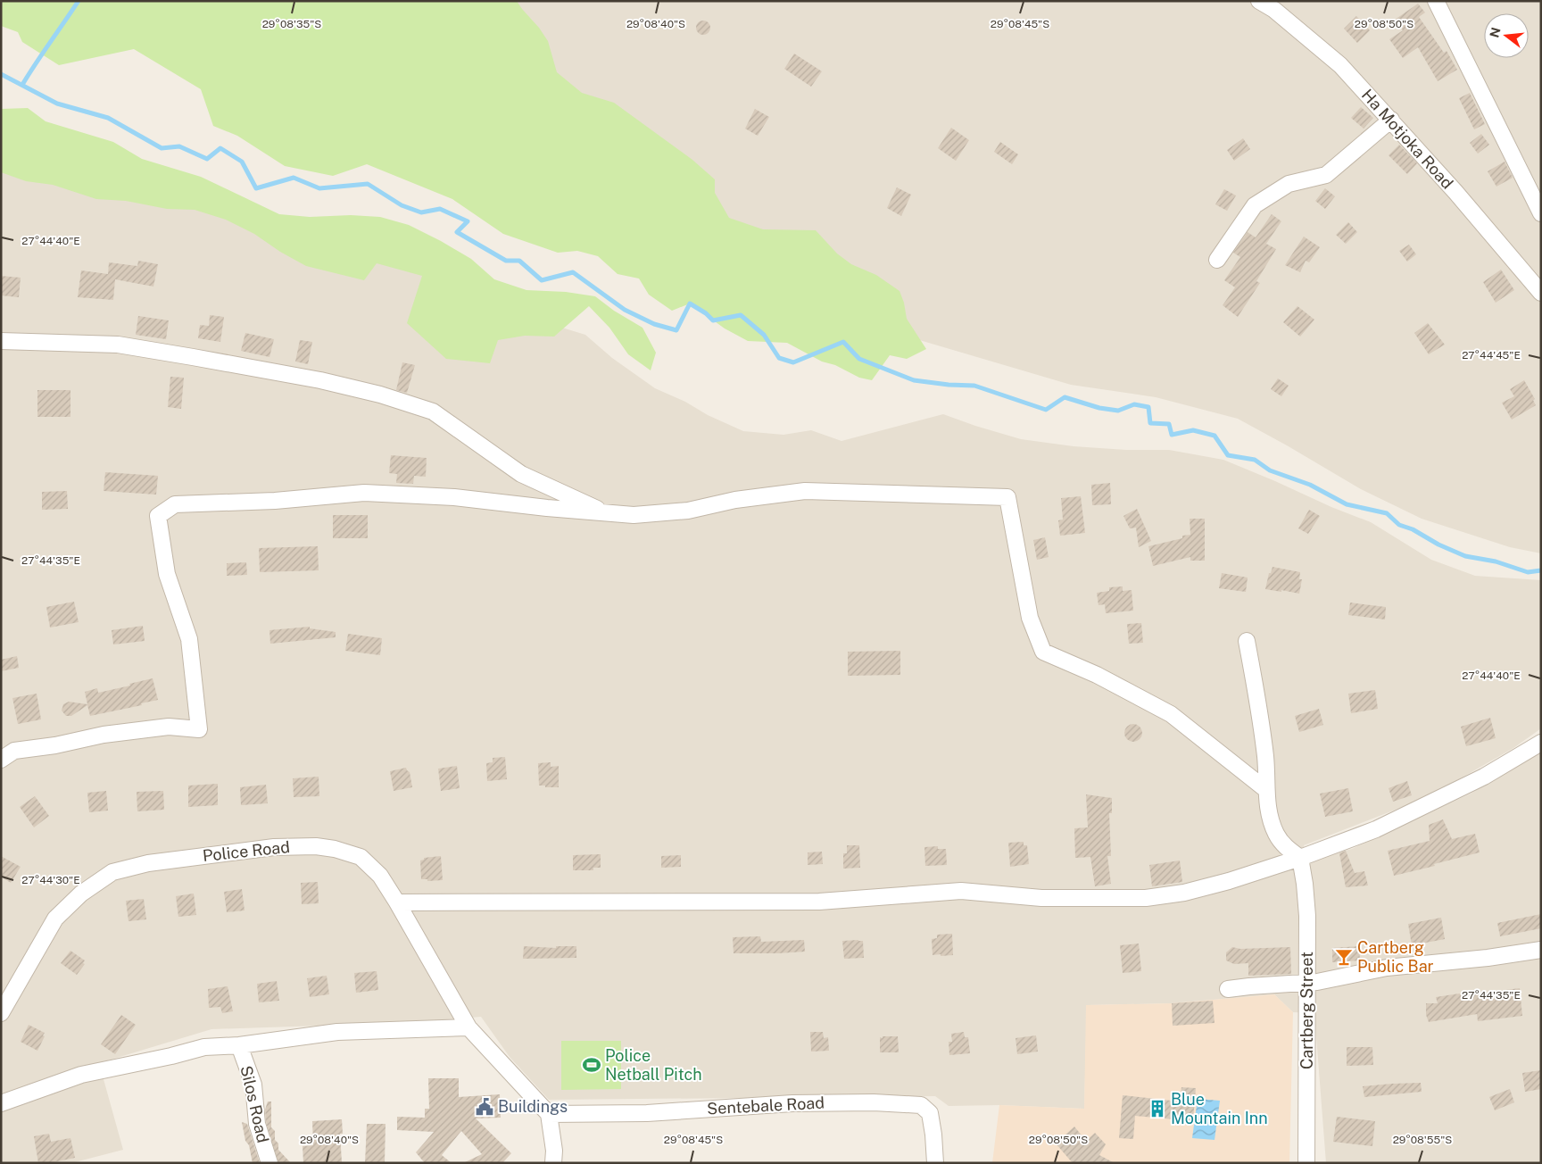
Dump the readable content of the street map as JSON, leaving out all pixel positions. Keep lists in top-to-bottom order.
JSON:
{
  "streets": {
    "street": [
      "Ha Motjoka Road",
      "Police Road",
      "Cartberg Street",
      "Silos Road",
      "Sentebale Road"
    ]
  },
  "crossings": [
    ["Police Road", "Sentebale Road"]
  ],
  "places": {
    "bar": ["Cartberg Public Bar"],
    "sports": ["Police Netball Pitch"],
    "public building": ["Buildings"],
    "building": ["Blue Mountain Inn"]
  },
  "north": "left",
  "coordinates": [
    "29°08'35\"S",
    "29°08'40\"S",
    "29°08'45\"S",
    "29°08'50\"S",
    "27°44'40\"E",
    "27°44'45\"E",
    "27°44'35\"E",
    "27°44'30\"E",
    "29°08'55\"S"
  ]
}
